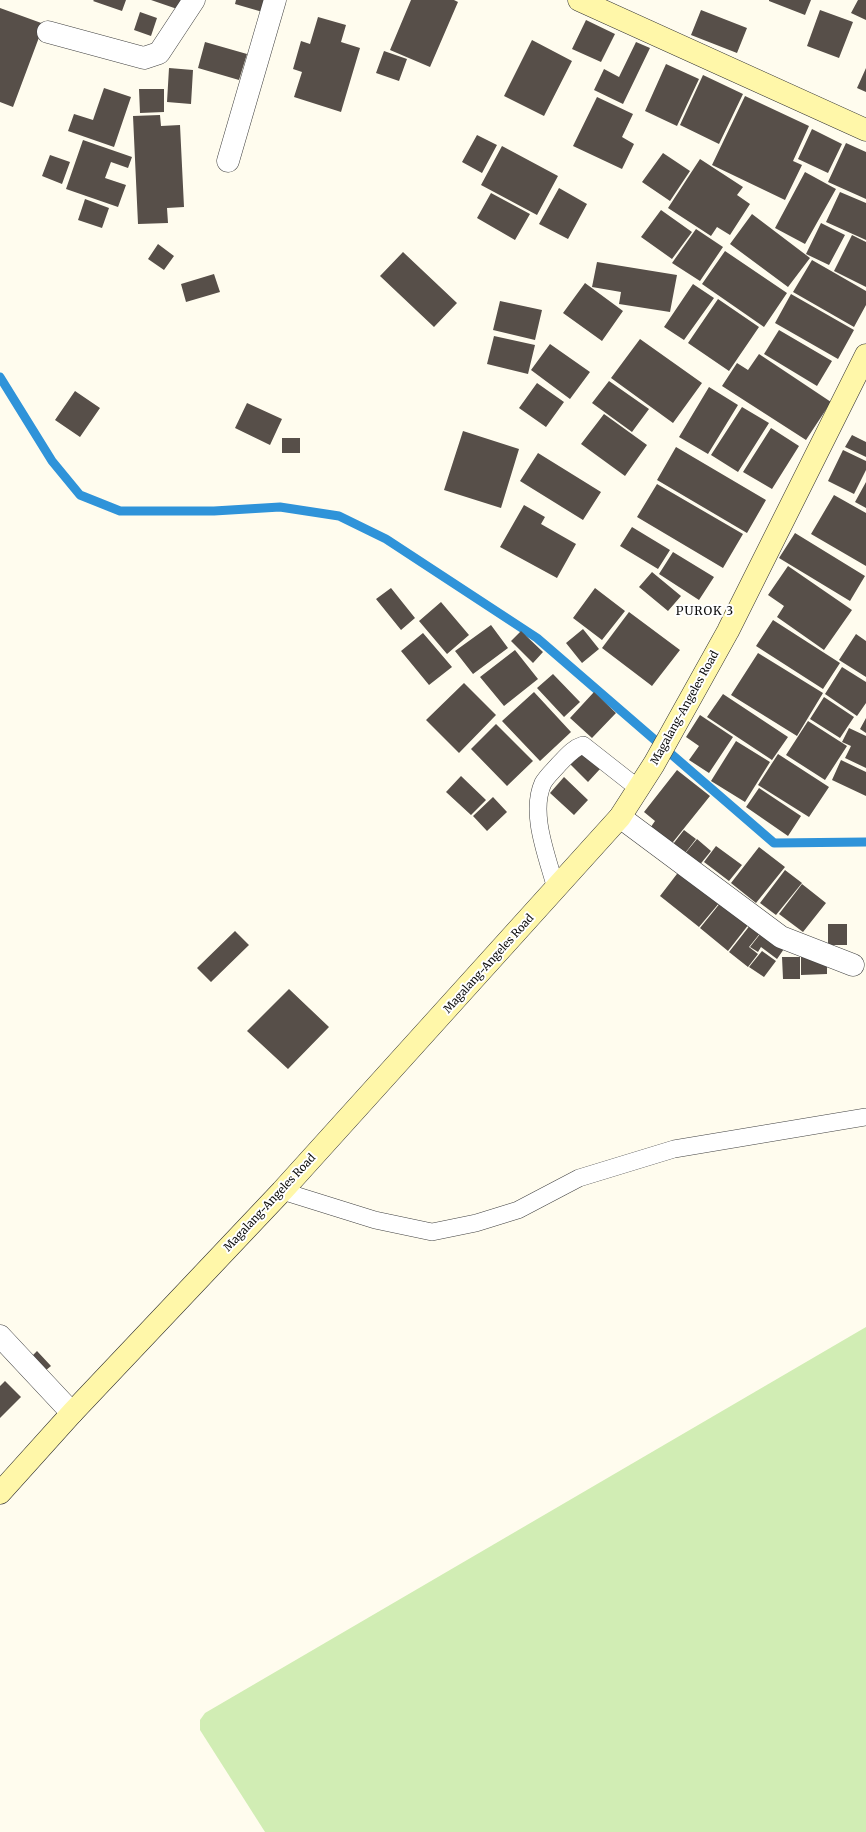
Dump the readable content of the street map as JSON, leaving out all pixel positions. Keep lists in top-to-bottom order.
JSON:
{
  "streets": {
    "main road": ["Magalang-Angeles Road"]
  },
  "districts": ["PUROK 3"]
}
